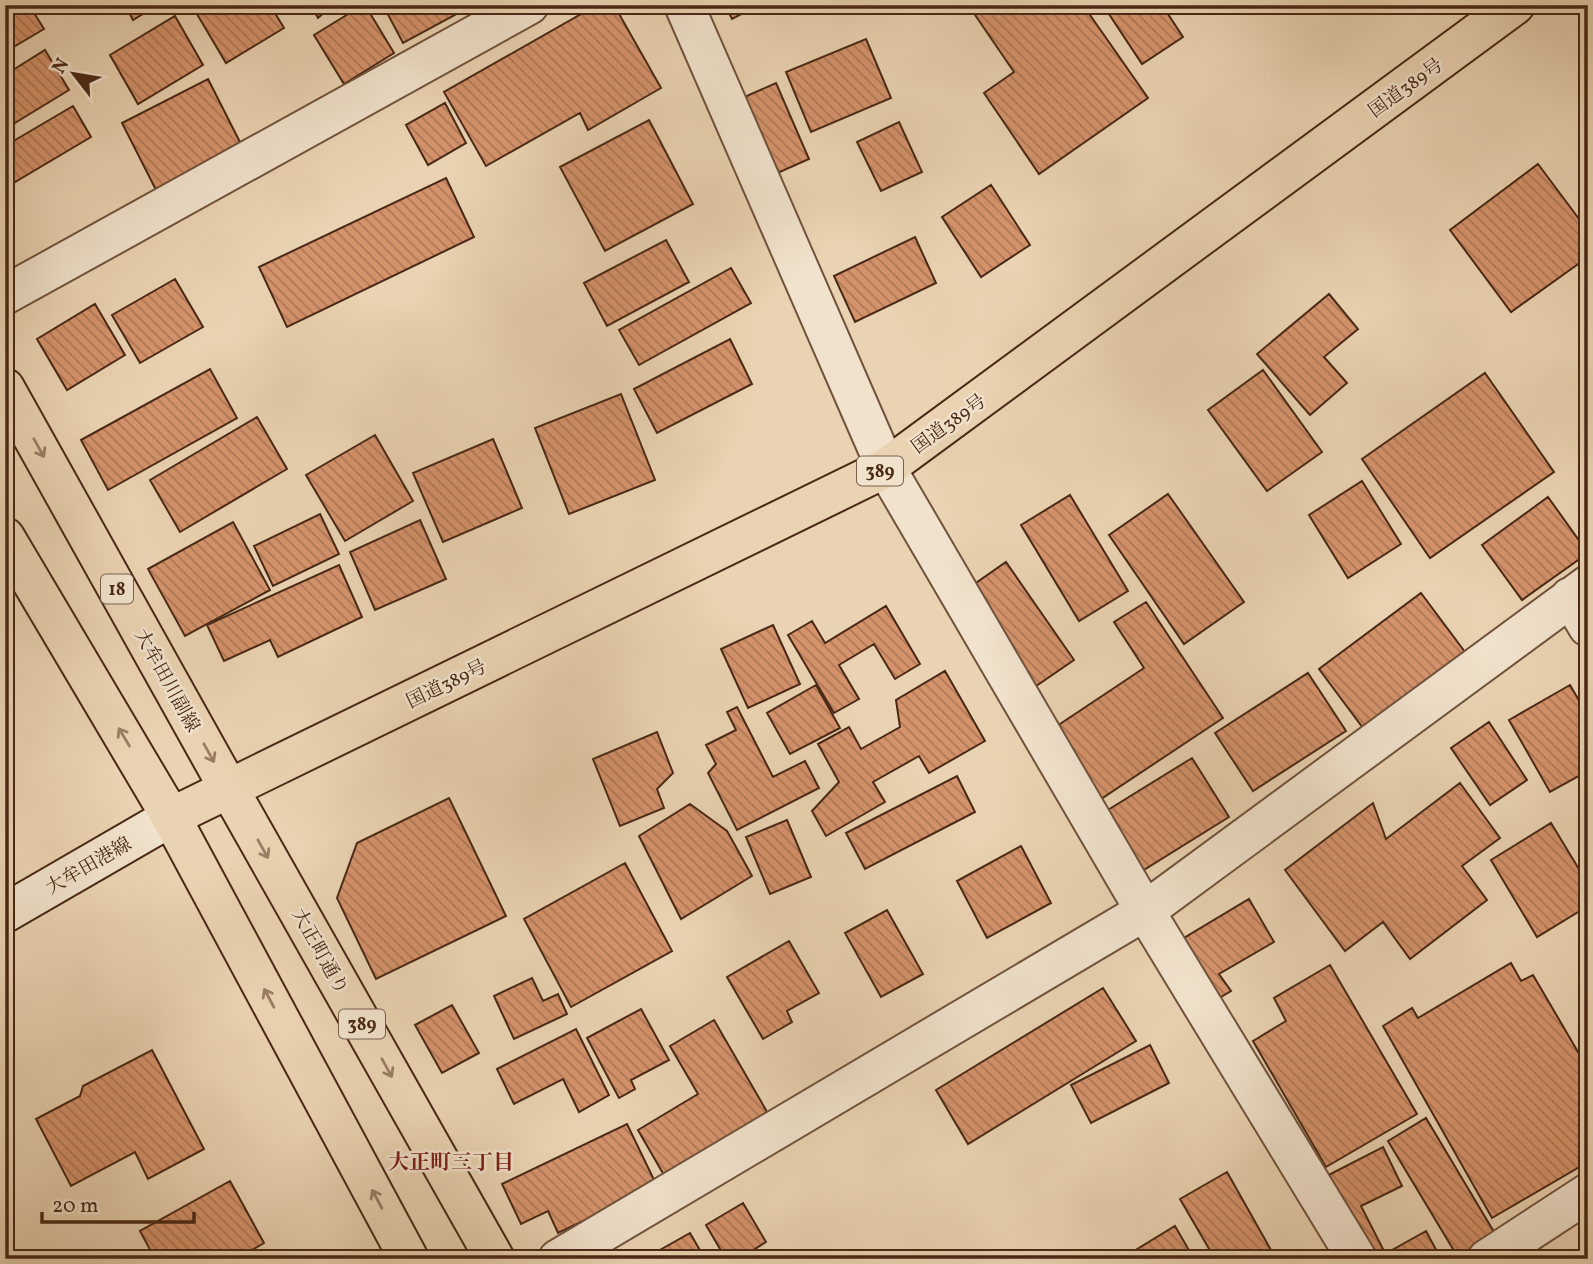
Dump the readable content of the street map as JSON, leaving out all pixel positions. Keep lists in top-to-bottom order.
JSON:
{
  "streets": {
    "main road": [
      "国道389号",
      "389",
      "18",
      "大牟田川副線",
      "大正町通り"
    ],
    "street": ["大牟田港線"]
  },
  "crossings": [
    ["国道389号", "大牟田川副線"],
    ["国道389号", "大牟田港線"],
    ["国道389号", "大正町通り"],
    ["大牟田川副線", "大正町通り"]
  ],
  "districts": ["大正町三丁目"],
  "scale_bar": "20 m",
  "north": "top left"
}
